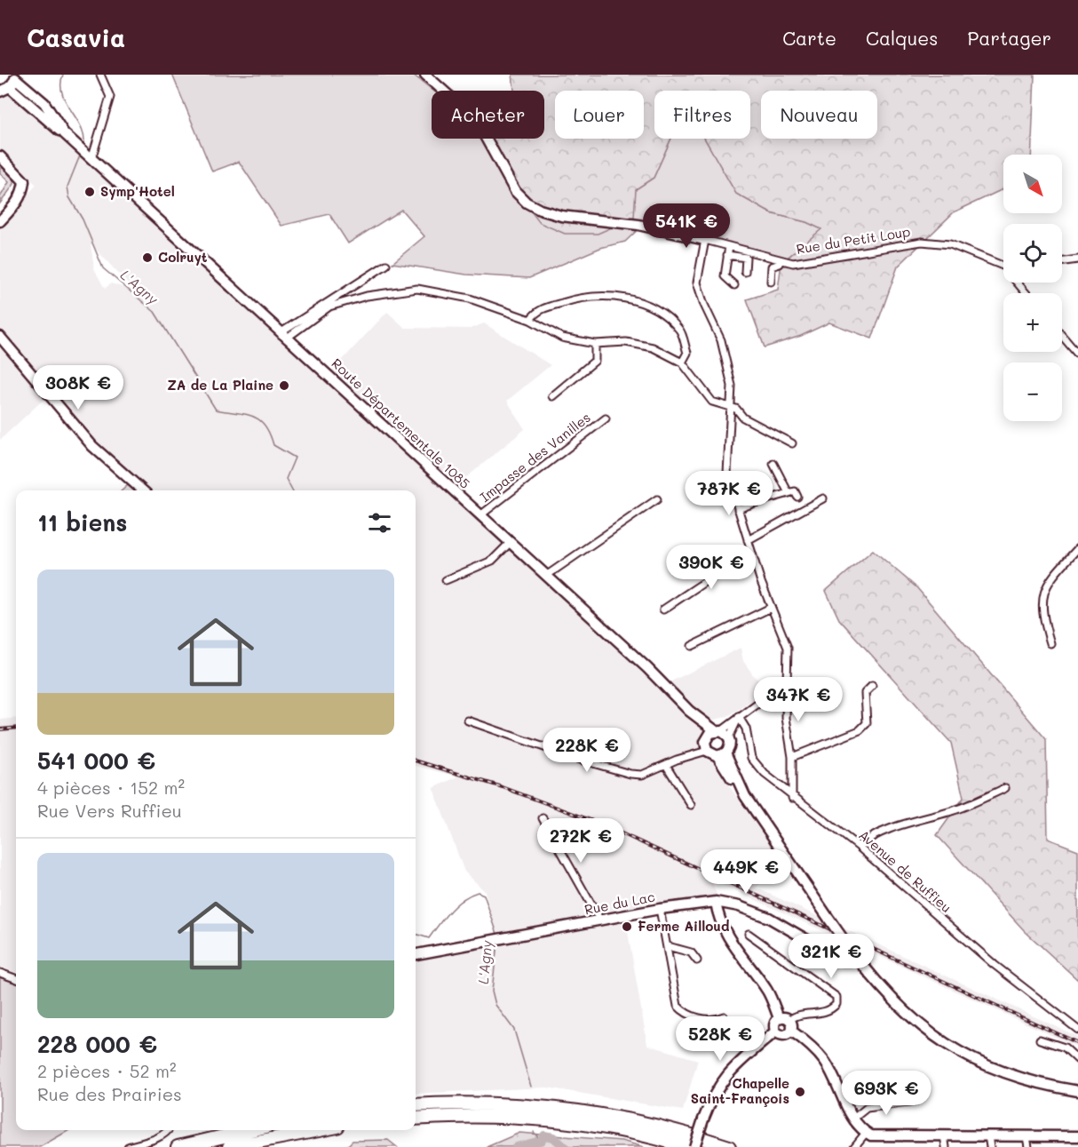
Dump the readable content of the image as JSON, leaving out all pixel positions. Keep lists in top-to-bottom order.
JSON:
{
  "streets": {
    "street": [
      "Rue du Petit Loup",
      "Route Départementale 1085",
      "Impasse des Vanilles",
      "Avenue de Ruffieu",
      "Rue du Lac"
    ]
  },
  "crossings": [
    ["Route Départementale 1085", "Impasse des Vanilles"]
  ],
  "water": ["L'Agny"],
  "places": [
    "Symp'Hotel",
    "Colruyt",
    "ZA de La Plaine",
    "Ferme Ailloud",
    "Chapelle Saint-François"
  ],
  "north": "bottom right",
  "page": {
    "header": "Casavia",
    "nav": ["Carte", "Calques", "Partager"],
    "chip": [
      "Acheter",
      "Louer",
      "Filtres",
      "Nouveau"
    ],
    "map_buttons": ["+", "−"],
    "price": [
      "541K €",
      "308K €",
      "787K €",
      "390K €",
      "347K €",
      "228K €",
      "272K €",
      "449K €",
      "321K €",
      "528K €",
      "693K €"
    ],
    "heading": "11 biens",
    "list": [
      {
        "name": "541 000 €",
        "note": "4 pièces · 152 m² · Rue Vers Ruffieu"
      },
      {
        "name": "228 000 €",
        "note": "2 pièces · 52 m² · Rue des Prairies"
      }
    ]
  }
}
